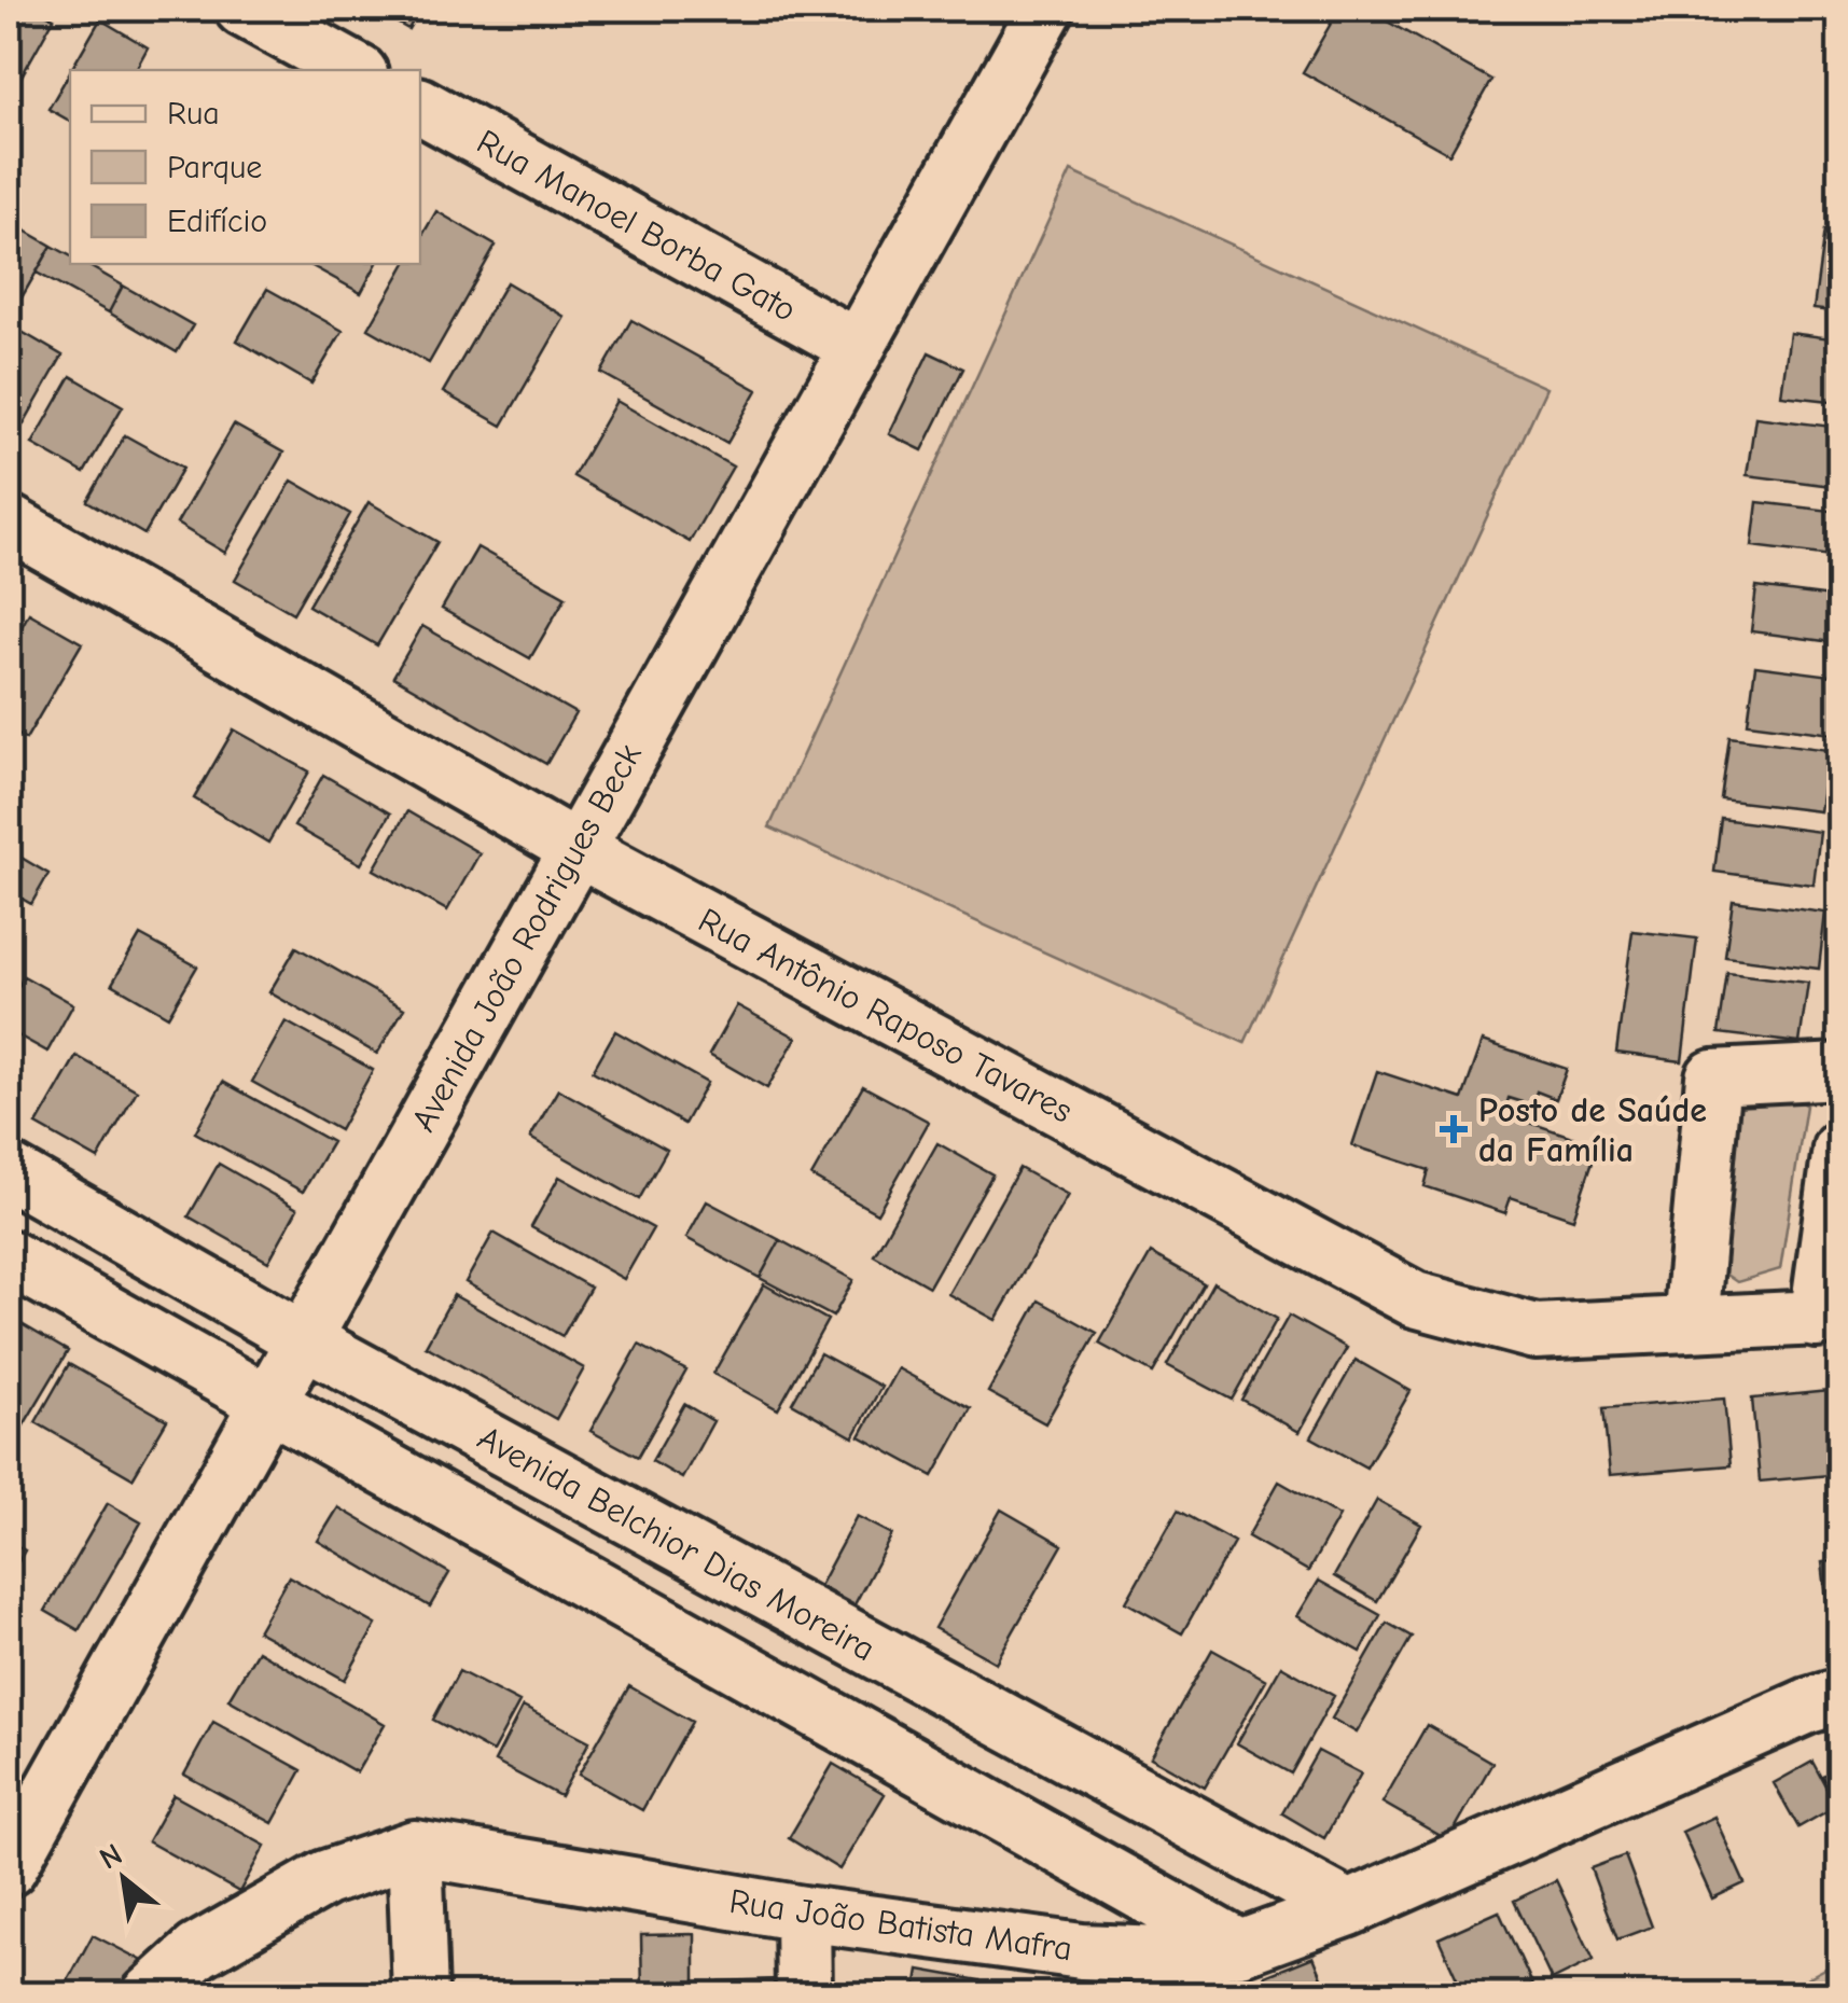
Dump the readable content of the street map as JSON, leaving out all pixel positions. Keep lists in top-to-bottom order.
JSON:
{
  "streets": {
    "street": [
      "Rua Manoel Borba Gato",
      "Avenida João Rodrigues Beck",
      "Rua Antônio Raposo Tavares",
      "Avenida Belchior Dias Moreira",
      "Rua João Batista Mafra"
    ]
  },
  "crossings": [
    ["Rua Manoel Borba Gato", "Avenida João Rodrigues Beck"],
    ["Avenida João Rodrigues Beck", "Rua Antônio Raposo Tavares"],
    ["Avenida João Rodrigues Beck", "Avenida Belchior Dias Moreira"],
    ["Avenida Belchior Dias Moreira", "Rua João Batista Mafra"]
  ],
  "places": {
    "health": ["Posto de Saúde da Família"]
  },
  "legend": ["Rua", "Parque", "Edifício"],
  "north": "top left"
}
